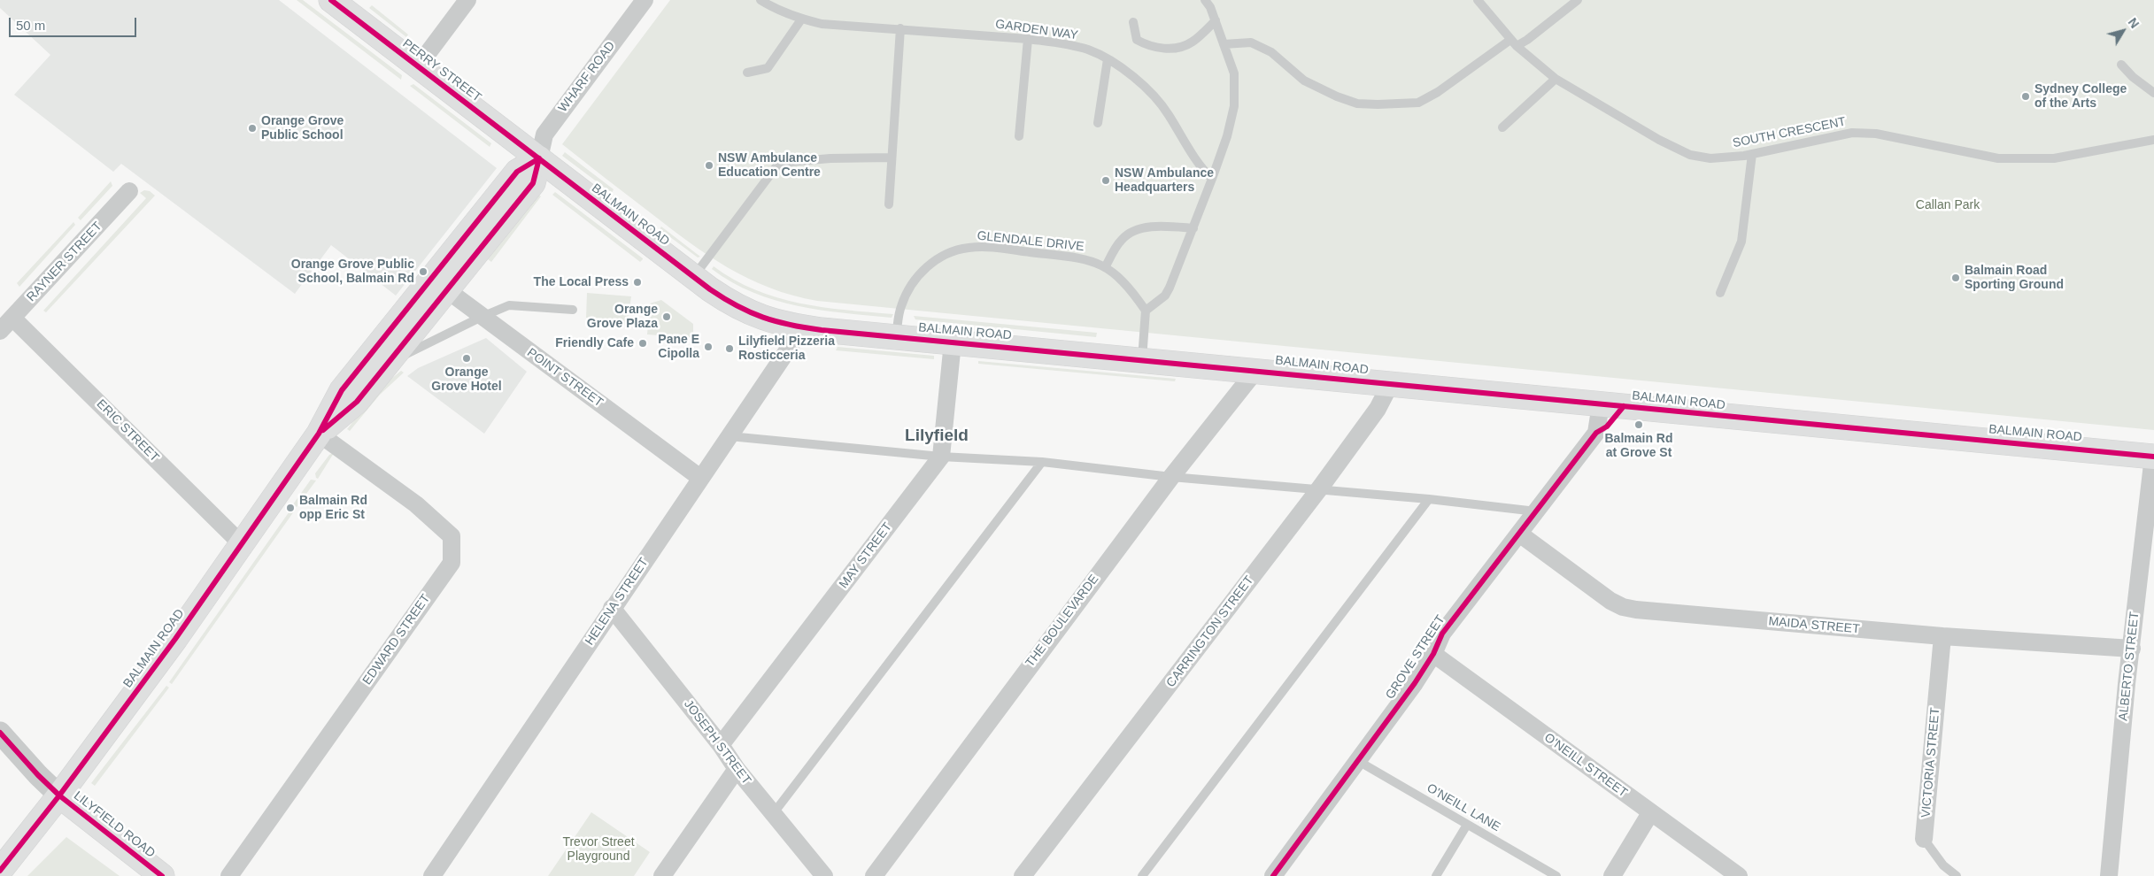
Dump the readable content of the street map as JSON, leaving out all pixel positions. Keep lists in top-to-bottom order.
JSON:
{
  "streets": {
    "main road": ["PERRY STREET", "BALMAIN ROAD", "LILYFIELD ROAD"],
    "street": [
      "WHARF ROAD",
      "RAYNER STREET",
      "POINT STREET",
      "ERIC STREET",
      "MAY STREET",
      "HELENA STREET",
      "THE BOULEVARDE",
      "MAIDA STREET",
      "CARRINGTON STREET",
      "EDWARD STREET",
      "GROVE STREET",
      "ALBERTO STREET",
      "JOSEPH STREET",
      "VICTORIA STREET",
      "O'NEILL STREET"
    ],
    "lane": [
      "GARDEN WAY",
      "SOUTH CRESCENT",
      "GLENDALE DRIVE",
      "O'NEILL LANE"
    ]
  },
  "crossings": [
    ["PERRY STREET", "WHARF ROAD"],
    ["PERRY STREET", "BALMAIN ROAD"],
    ["WHARF ROAD", "BALMAIN ROAD"],
    ["BALMAIN ROAD", "GLENDALE DRIVE"],
    ["BALMAIN ROAD", "POINT STREET"],
    ["BALMAIN ROAD", "ERIC STREET"],
    ["BALMAIN ROAD", "HELENA STREET"],
    ["BALMAIN ROAD", "THE BOULEVARDE"],
    ["BALMAIN ROAD", "CARRINGTON STREET"],
    ["BALMAIN ROAD", "EDWARD STREET"],
    ["BALMAIN ROAD", "GROVE STREET"],
    ["BALMAIN ROAD", "ALBERTO STREET"],
    ["BALMAIN ROAD", "LILYFIELD ROAD"],
    ["RAYNER STREET", "ERIC STREET"],
    ["POINT STREET", "HELENA STREET"],
    ["MAY STREET", "JOSEPH STREET"],
    ["HELENA STREET", "JOSEPH STREET"],
    ["MAIDA STREET", "GROVE STREET"],
    ["MAIDA STREET", "ALBERTO STREET"],
    ["MAIDA STREET", "VICTORIA STREET"],
    ["GROVE STREET", "O'NEILL STREET"],
    ["GROVE STREET", "O'NEILL LANE"]
  ],
  "districts": ["Lilyfield"],
  "parks": ["Callan Park", "Trevor Street Playground"],
  "places": [
    "Sydney College of the Arts",
    "Orange Grove Public School",
    "NSW Ambulance Education Centre",
    "NSW Ambulance Headquarters",
    "Orange Grove Public School, Balmain Rd",
    "Balmain Road Sporting Ground",
    "The Local Press",
    "Orange Grove Plaza",
    "Friendly Cafe",
    "Pane E Cipolla",
    "Lilyfield Pizzeria Rosticceria",
    "Orange Grove Hotel",
    "Balmain Rd at Grove St",
    "Balmain Rd opp Eric St"
  ],
  "scale_bar": "50 m",
  "north": "top right"
}
